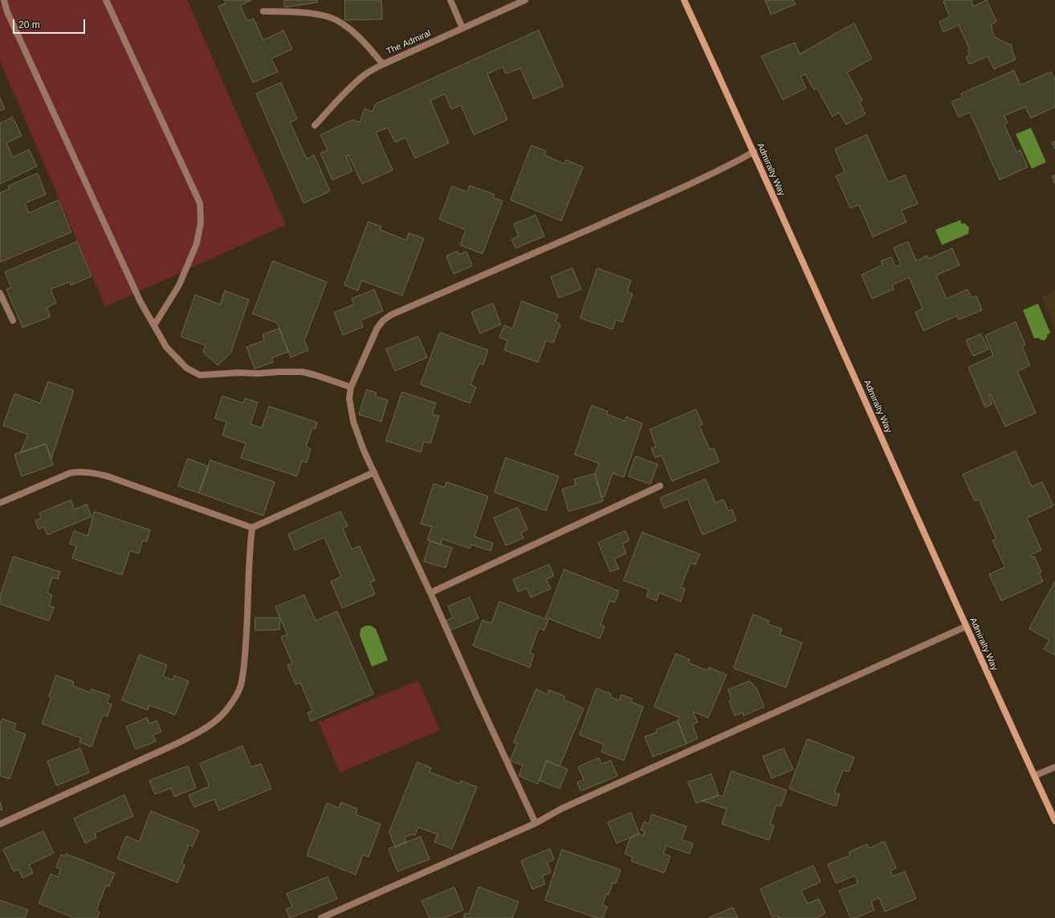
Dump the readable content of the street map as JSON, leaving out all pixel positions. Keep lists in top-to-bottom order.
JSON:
{
  "streets": {
    "main road": ["Admiralty Way"],
    "street": ["The Admiral"]
  },
  "scale_bar": "20 m"
}
